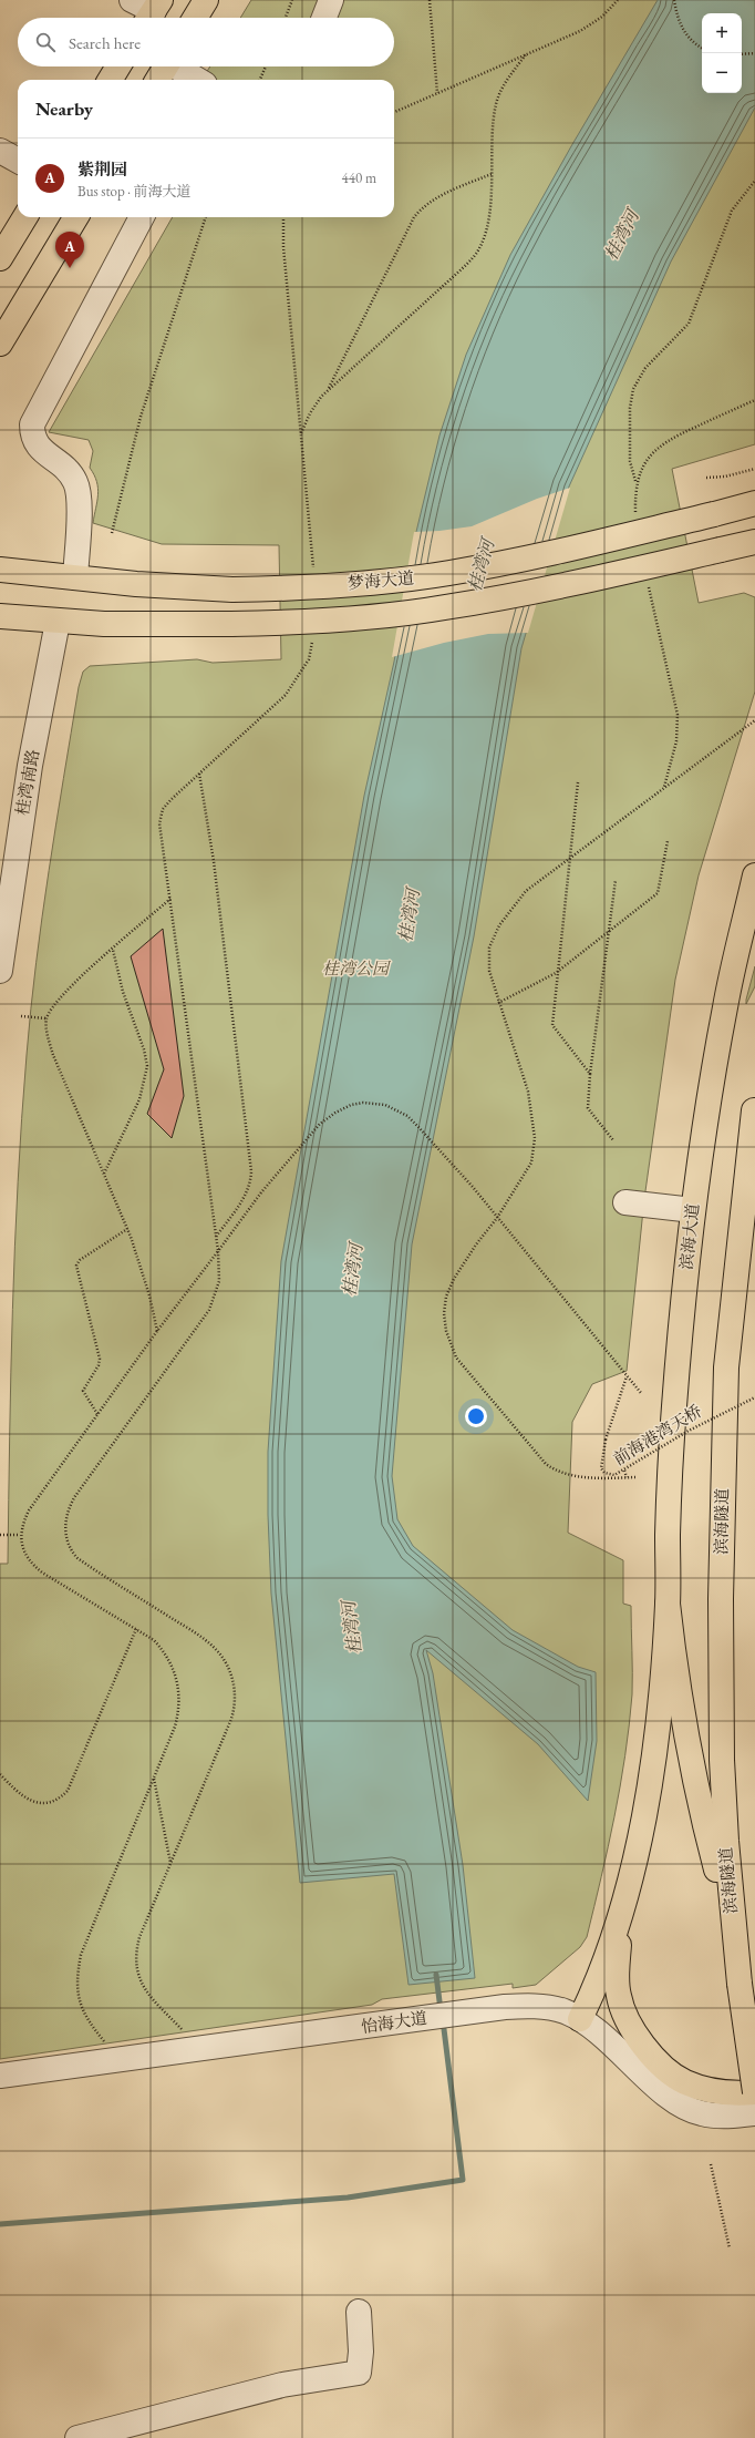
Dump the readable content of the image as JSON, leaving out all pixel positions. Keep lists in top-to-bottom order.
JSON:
{
  "streets": {
    "main road": ["梦海大道", "滨海大道", "滨海隧道"],
    "street": ["桂湾南路", "怡海大道"],
    "path": ["前海港湾天桥"]
  },
  "crossings": [
    ["梦海大道", "桂湾南路"]
  ],
  "water": ["桂湾河"],
  "parks": ["桂湾公园"],
  "page": {
    "map_buttons": ["+", "−"],
    "search": "Search here",
    "heading": "Nearby",
    "list": [
      {
        "mark": "A",
        "name": "紫荆园",
        "note": "Bus stop · 前海大道",
        "value": "440 m"
      }
    ],
    "pins": "A"
  }
}
